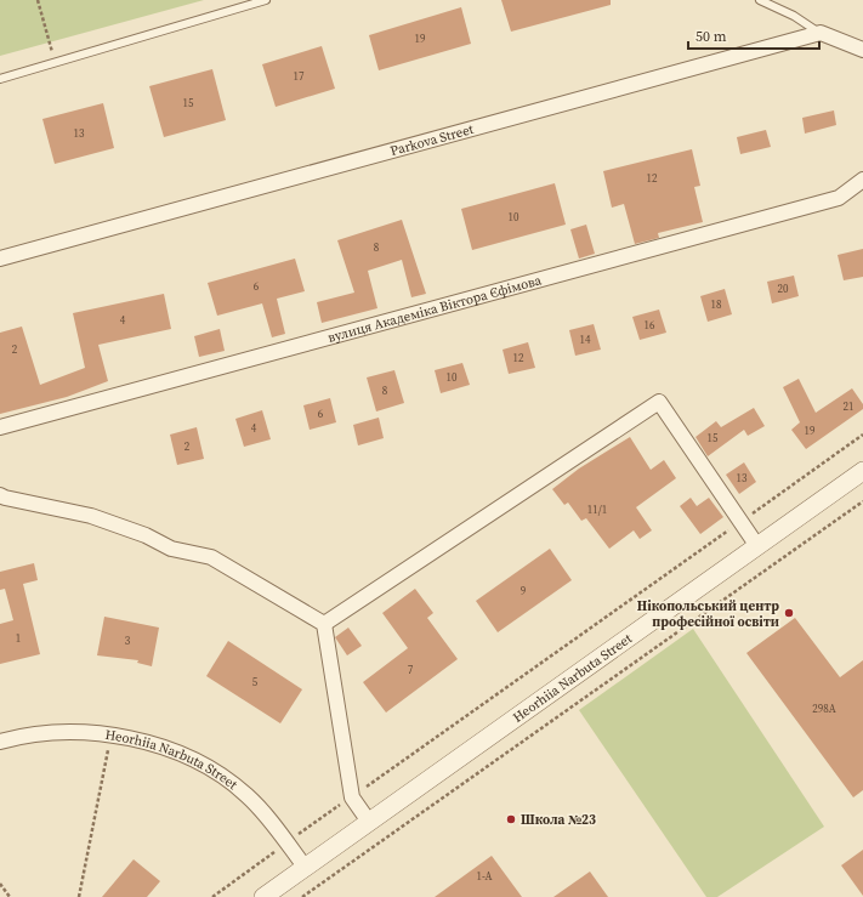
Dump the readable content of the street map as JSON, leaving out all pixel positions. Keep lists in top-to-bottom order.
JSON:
{
  "streets": {
    "street": ["Parkova Street", "вулиця Академіка Віктора Єфімова", "Heorhiia Narbuta Street"]
  },
  "places": ["Нікопольський центр професійної освіти", "Школа №23"],
  "house_numbers": [
    "19",
    "17",
    "15",
    "13",
    "12",
    "10",
    "8",
    "6",
    "20",
    "18",
    "4",
    "16",
    "14",
    "2",
    "12",
    "10",
    "8",
    "21",
    "6",
    "4",
    "19",
    "15",
    "2",
    "13",
    "11/1",
    "9",
    "1",
    "3",
    "7",
    "5",
    "298А",
    "1-А"
  ],
  "scale_bar": "50 m"
}
